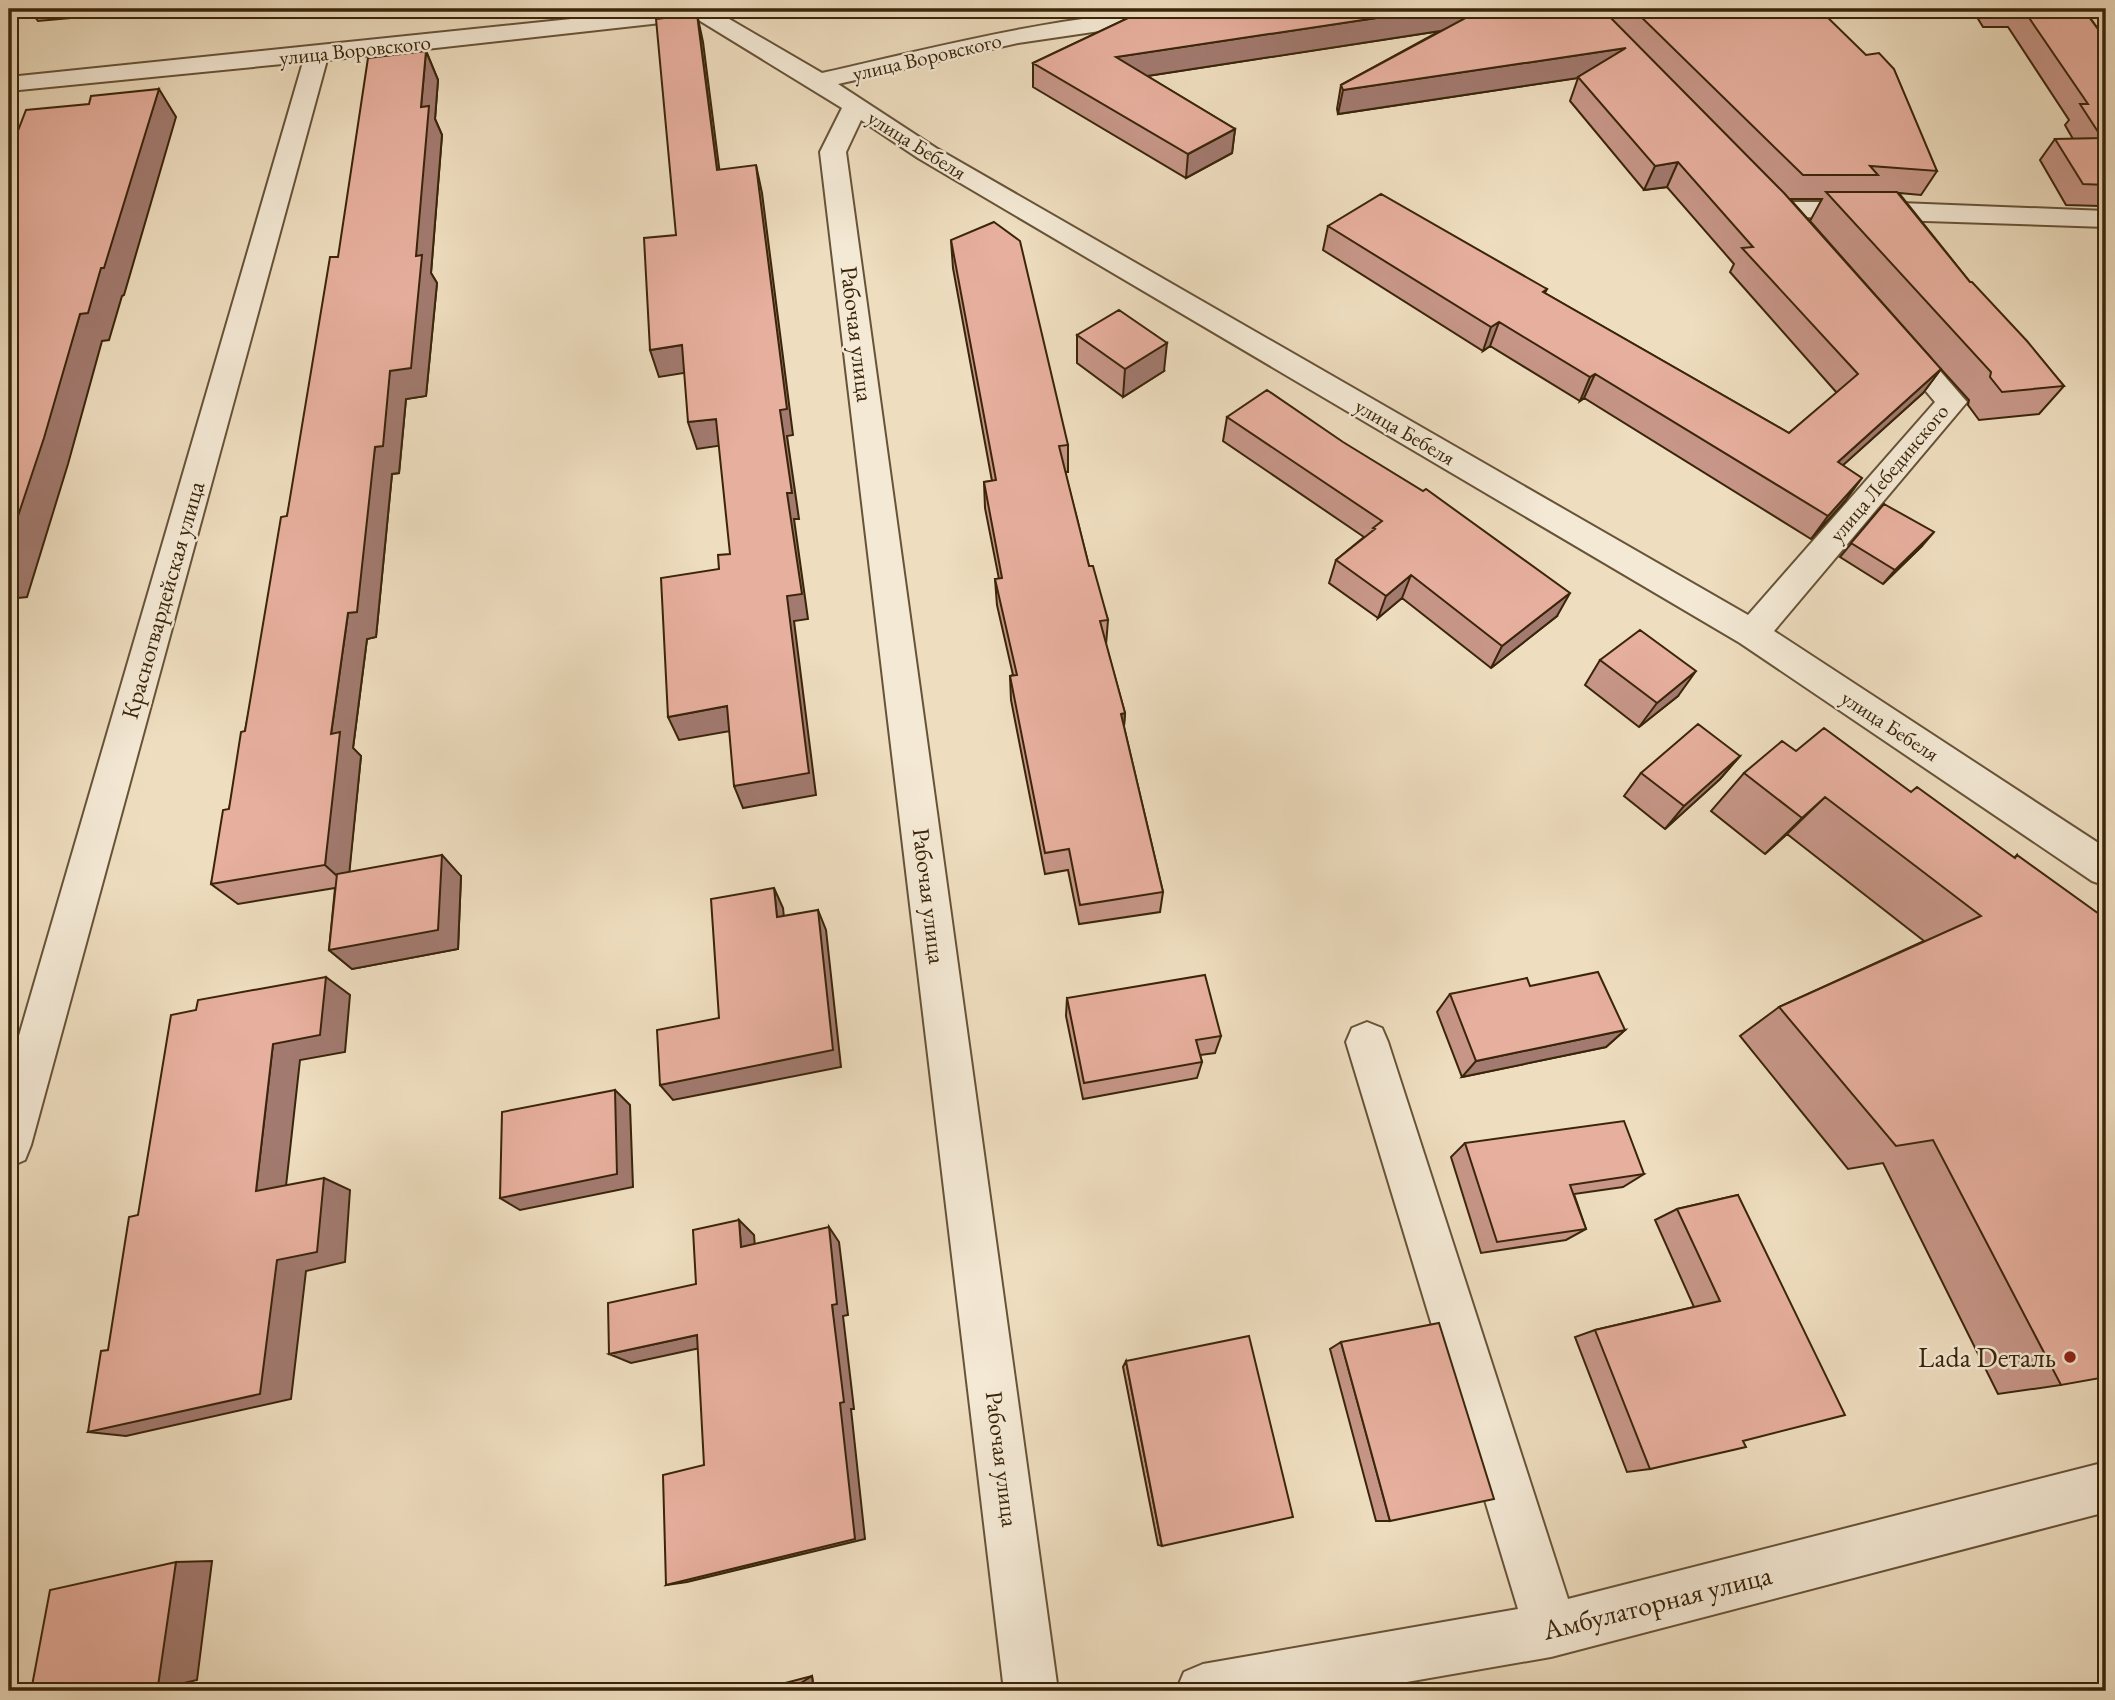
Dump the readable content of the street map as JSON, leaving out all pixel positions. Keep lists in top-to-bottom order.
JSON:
{
  "streets": {
    "street": [
      "улица Воровского",
      "улица Бебеля",
      "Рабочая улица",
      "улица Лебединского",
      "Красногвардейская улица",
      "Амбулаторная улица"
    ]
  },
  "crossings": [
    ["улица Воровского", "улица Бебеля"],
    ["улица Воровского", "Красногвардейская улица"],
    ["улица Бебеля", "Рабочая улица"],
    ["улица Бебеля", "улица Лебединского"]
  ],
  "places": ["Lada Dеталь"]
}
